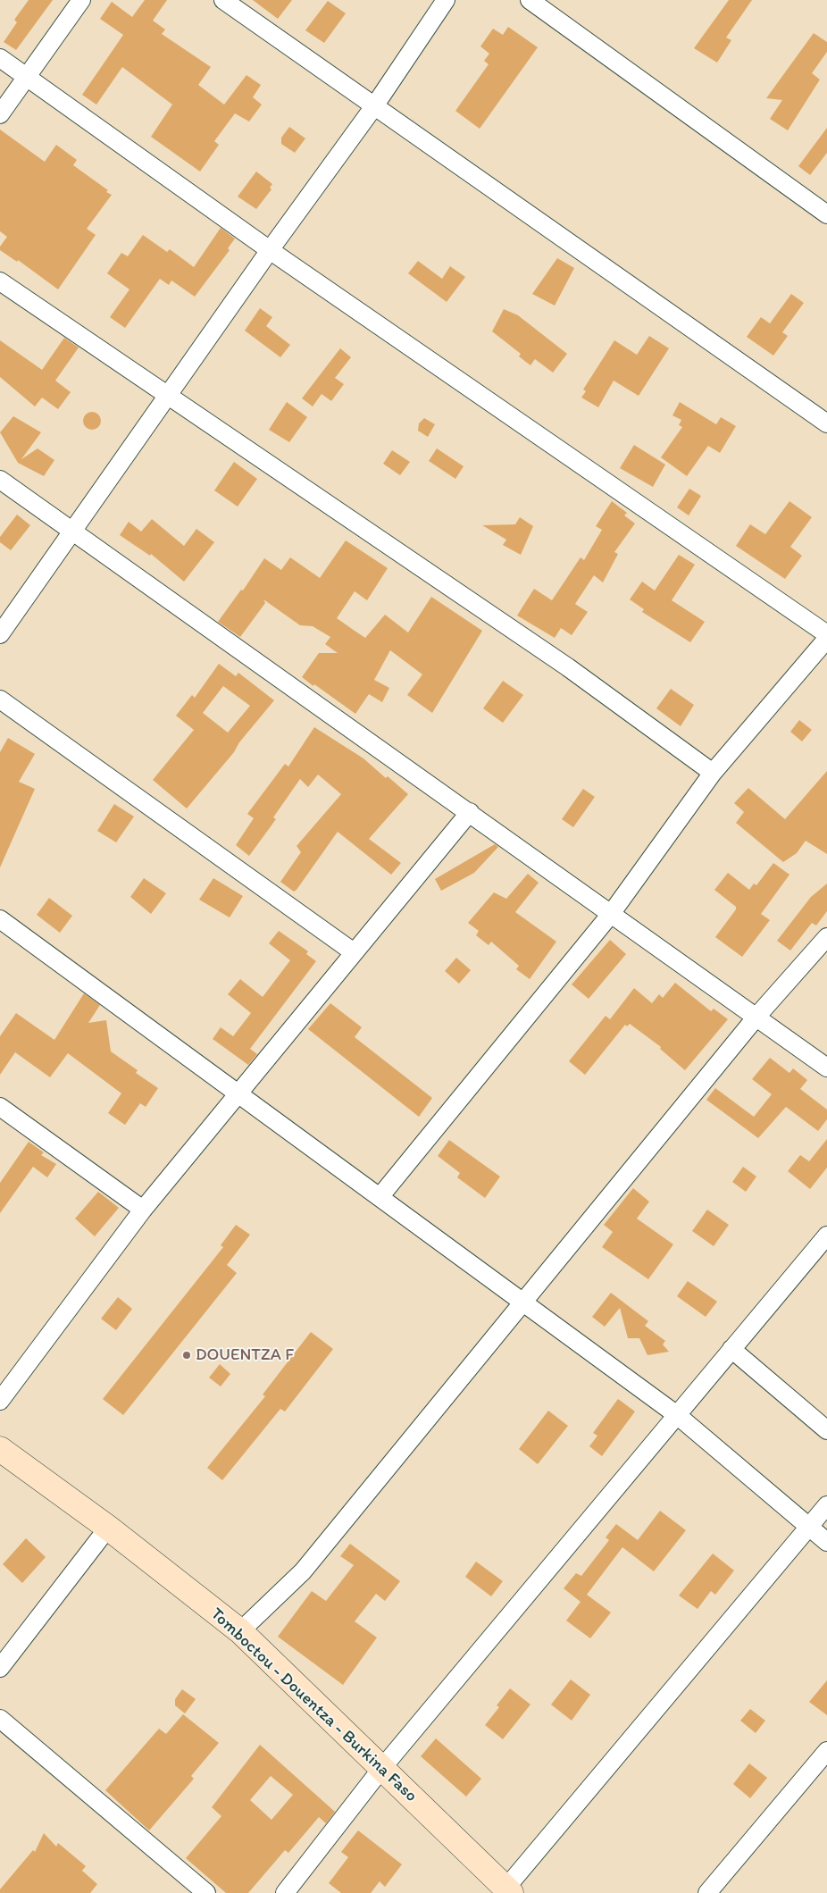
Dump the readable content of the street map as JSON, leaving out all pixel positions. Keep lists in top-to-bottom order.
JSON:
{
  "streets": {
    "main road": ["Tomboctou - Douentza - Burkina Faso"]
  },
  "places": ["DOUENTZA F"]
}
